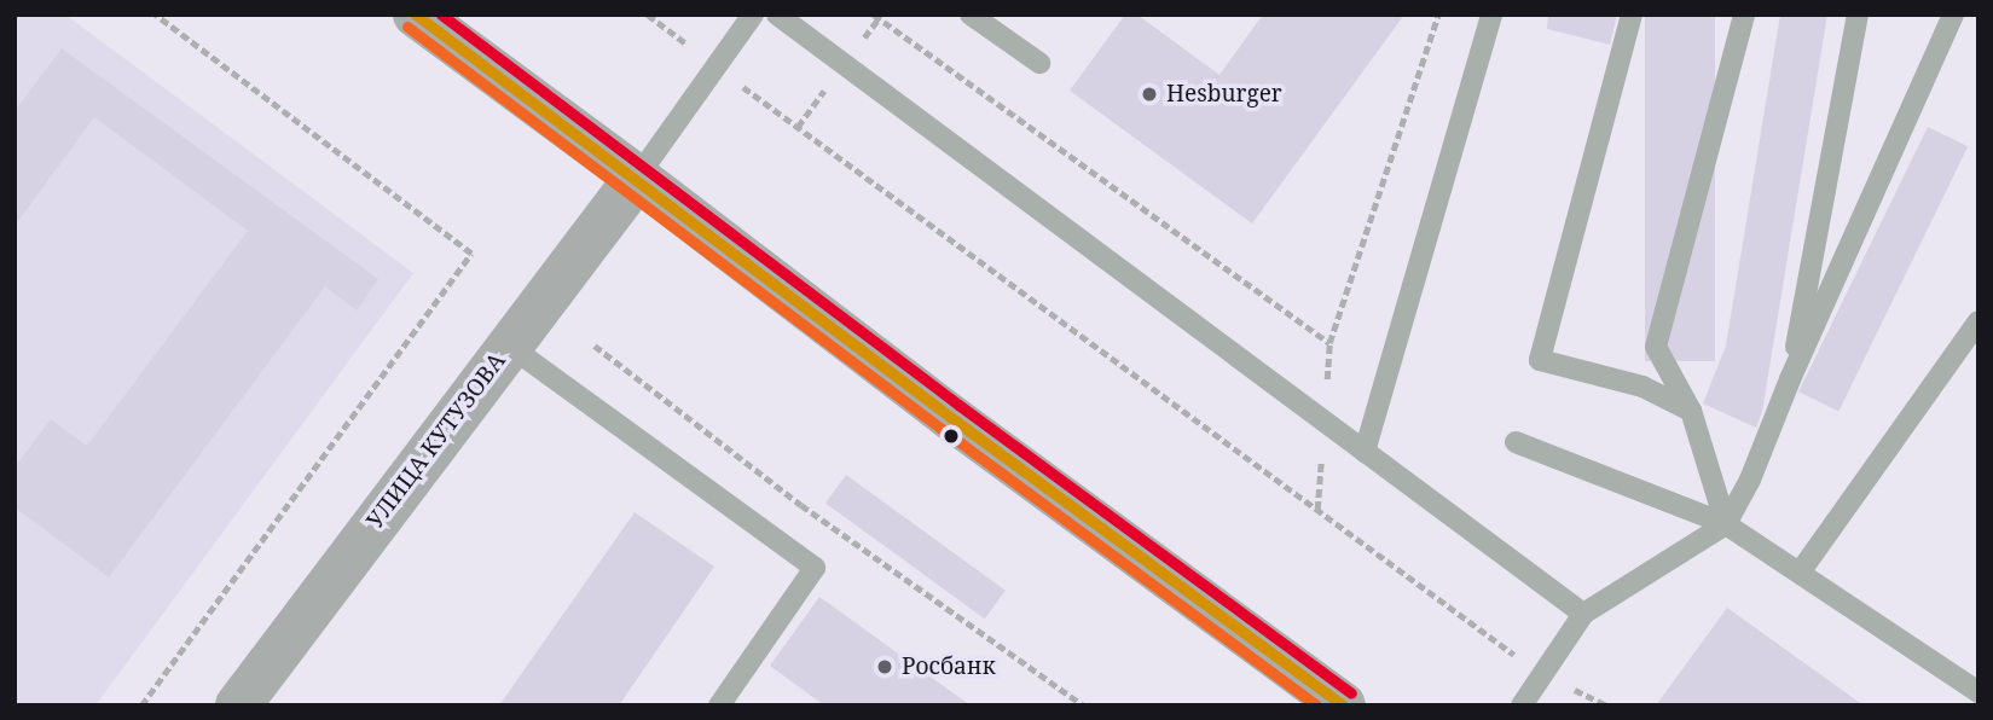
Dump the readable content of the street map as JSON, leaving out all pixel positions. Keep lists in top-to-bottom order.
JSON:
{
  "streets": {
    "main road": ["УЛИЦА КУТУЗОВА"]
  },
  "places": ["Hesburger", "Росбанк"]
}
